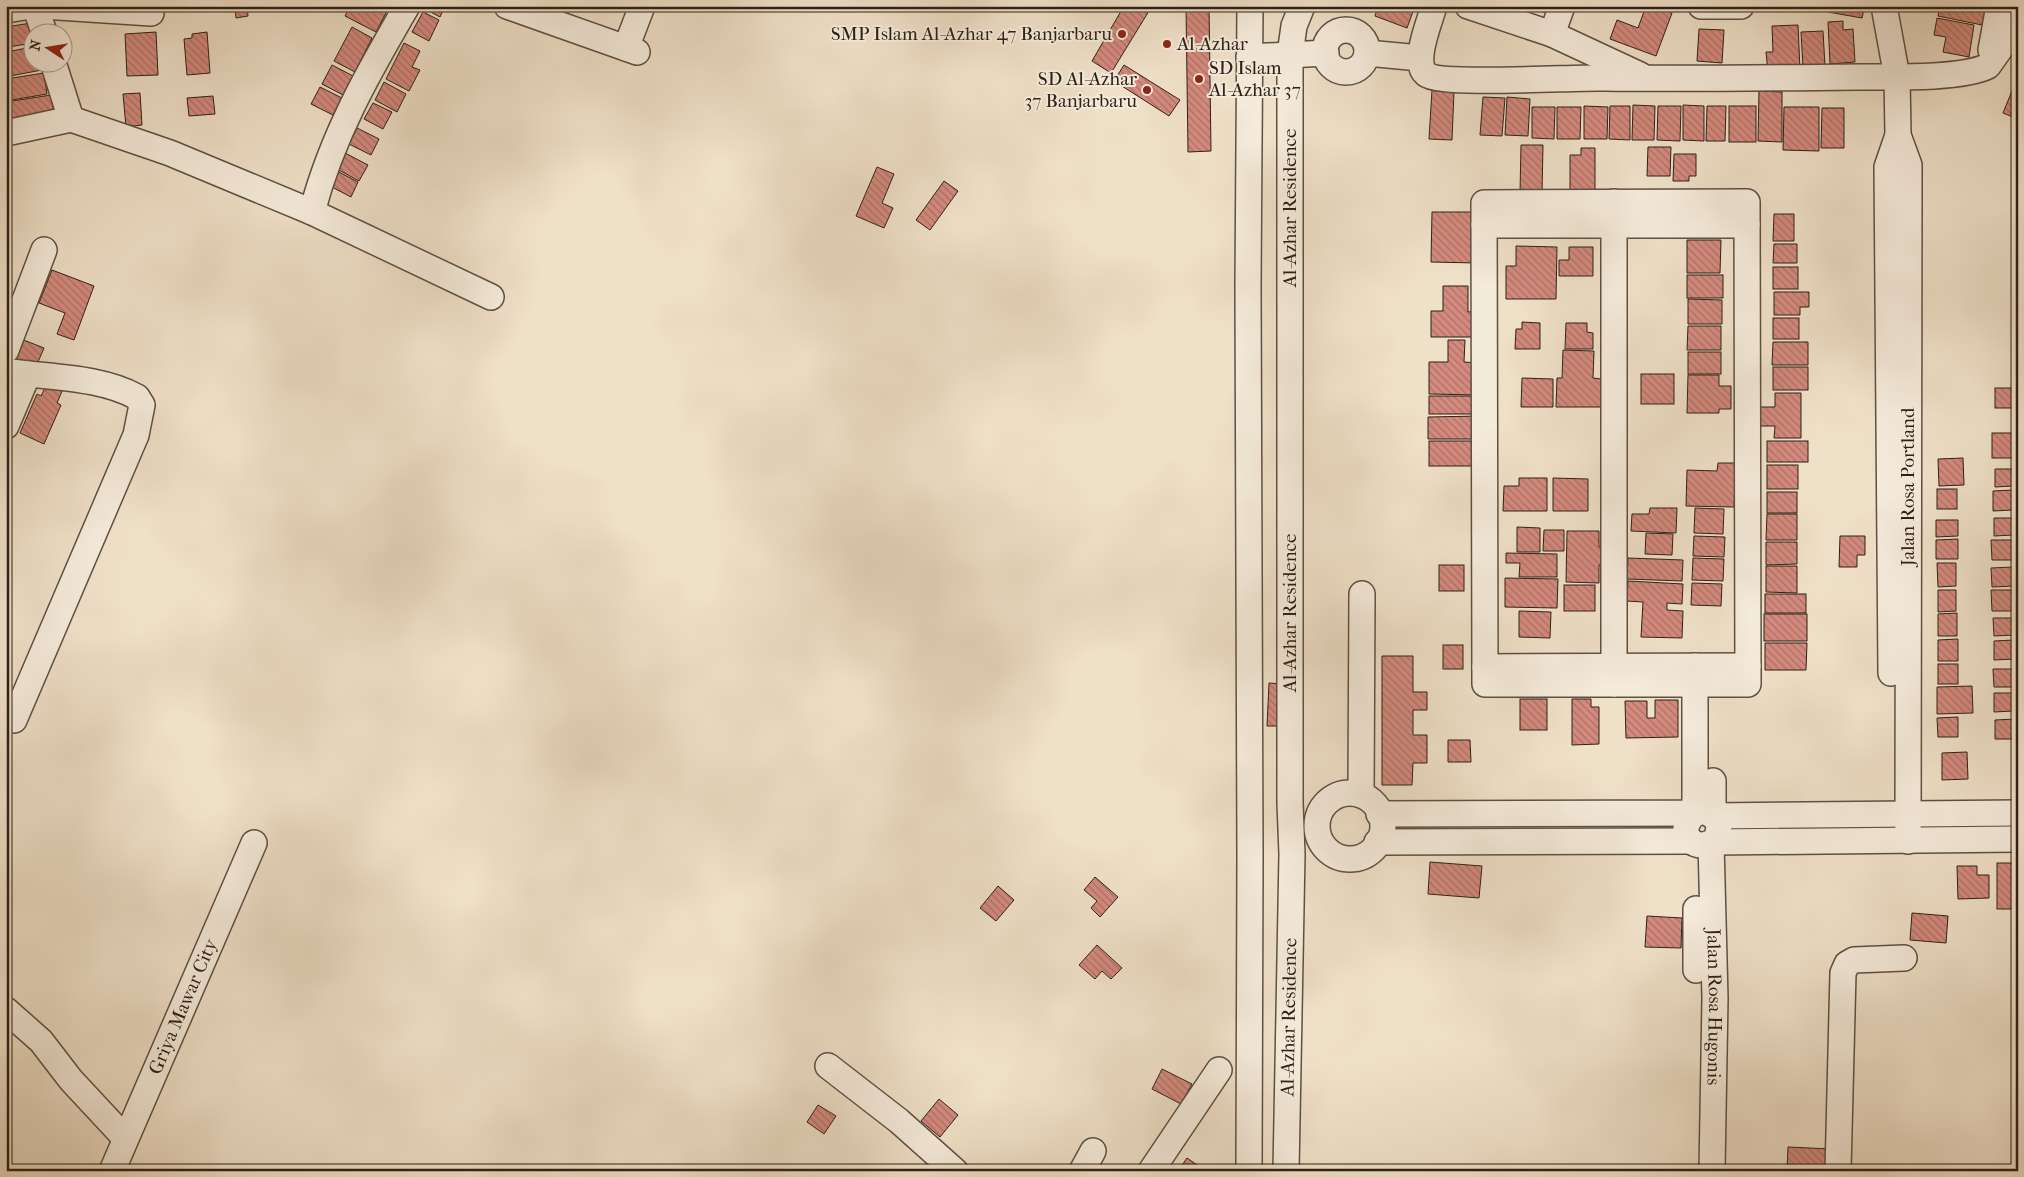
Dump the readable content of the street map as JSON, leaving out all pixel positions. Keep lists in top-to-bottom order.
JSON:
{
  "streets": {
    "street": [
      "Al-Azhar Residence",
      "Jalan Rosa Portland",
      "Griya Mawar City",
      "Jalan Rosa Hugonis"
    ]
  },
  "places": [
    "SMP Islam Al-Azhar 47 Banjarbaru",
    "Al-Azhar",
    "SD Islam Al-Azhar 37",
    "SD Al-Azhar 37 Banjarbaru"
  ],
  "north": "left"
}
